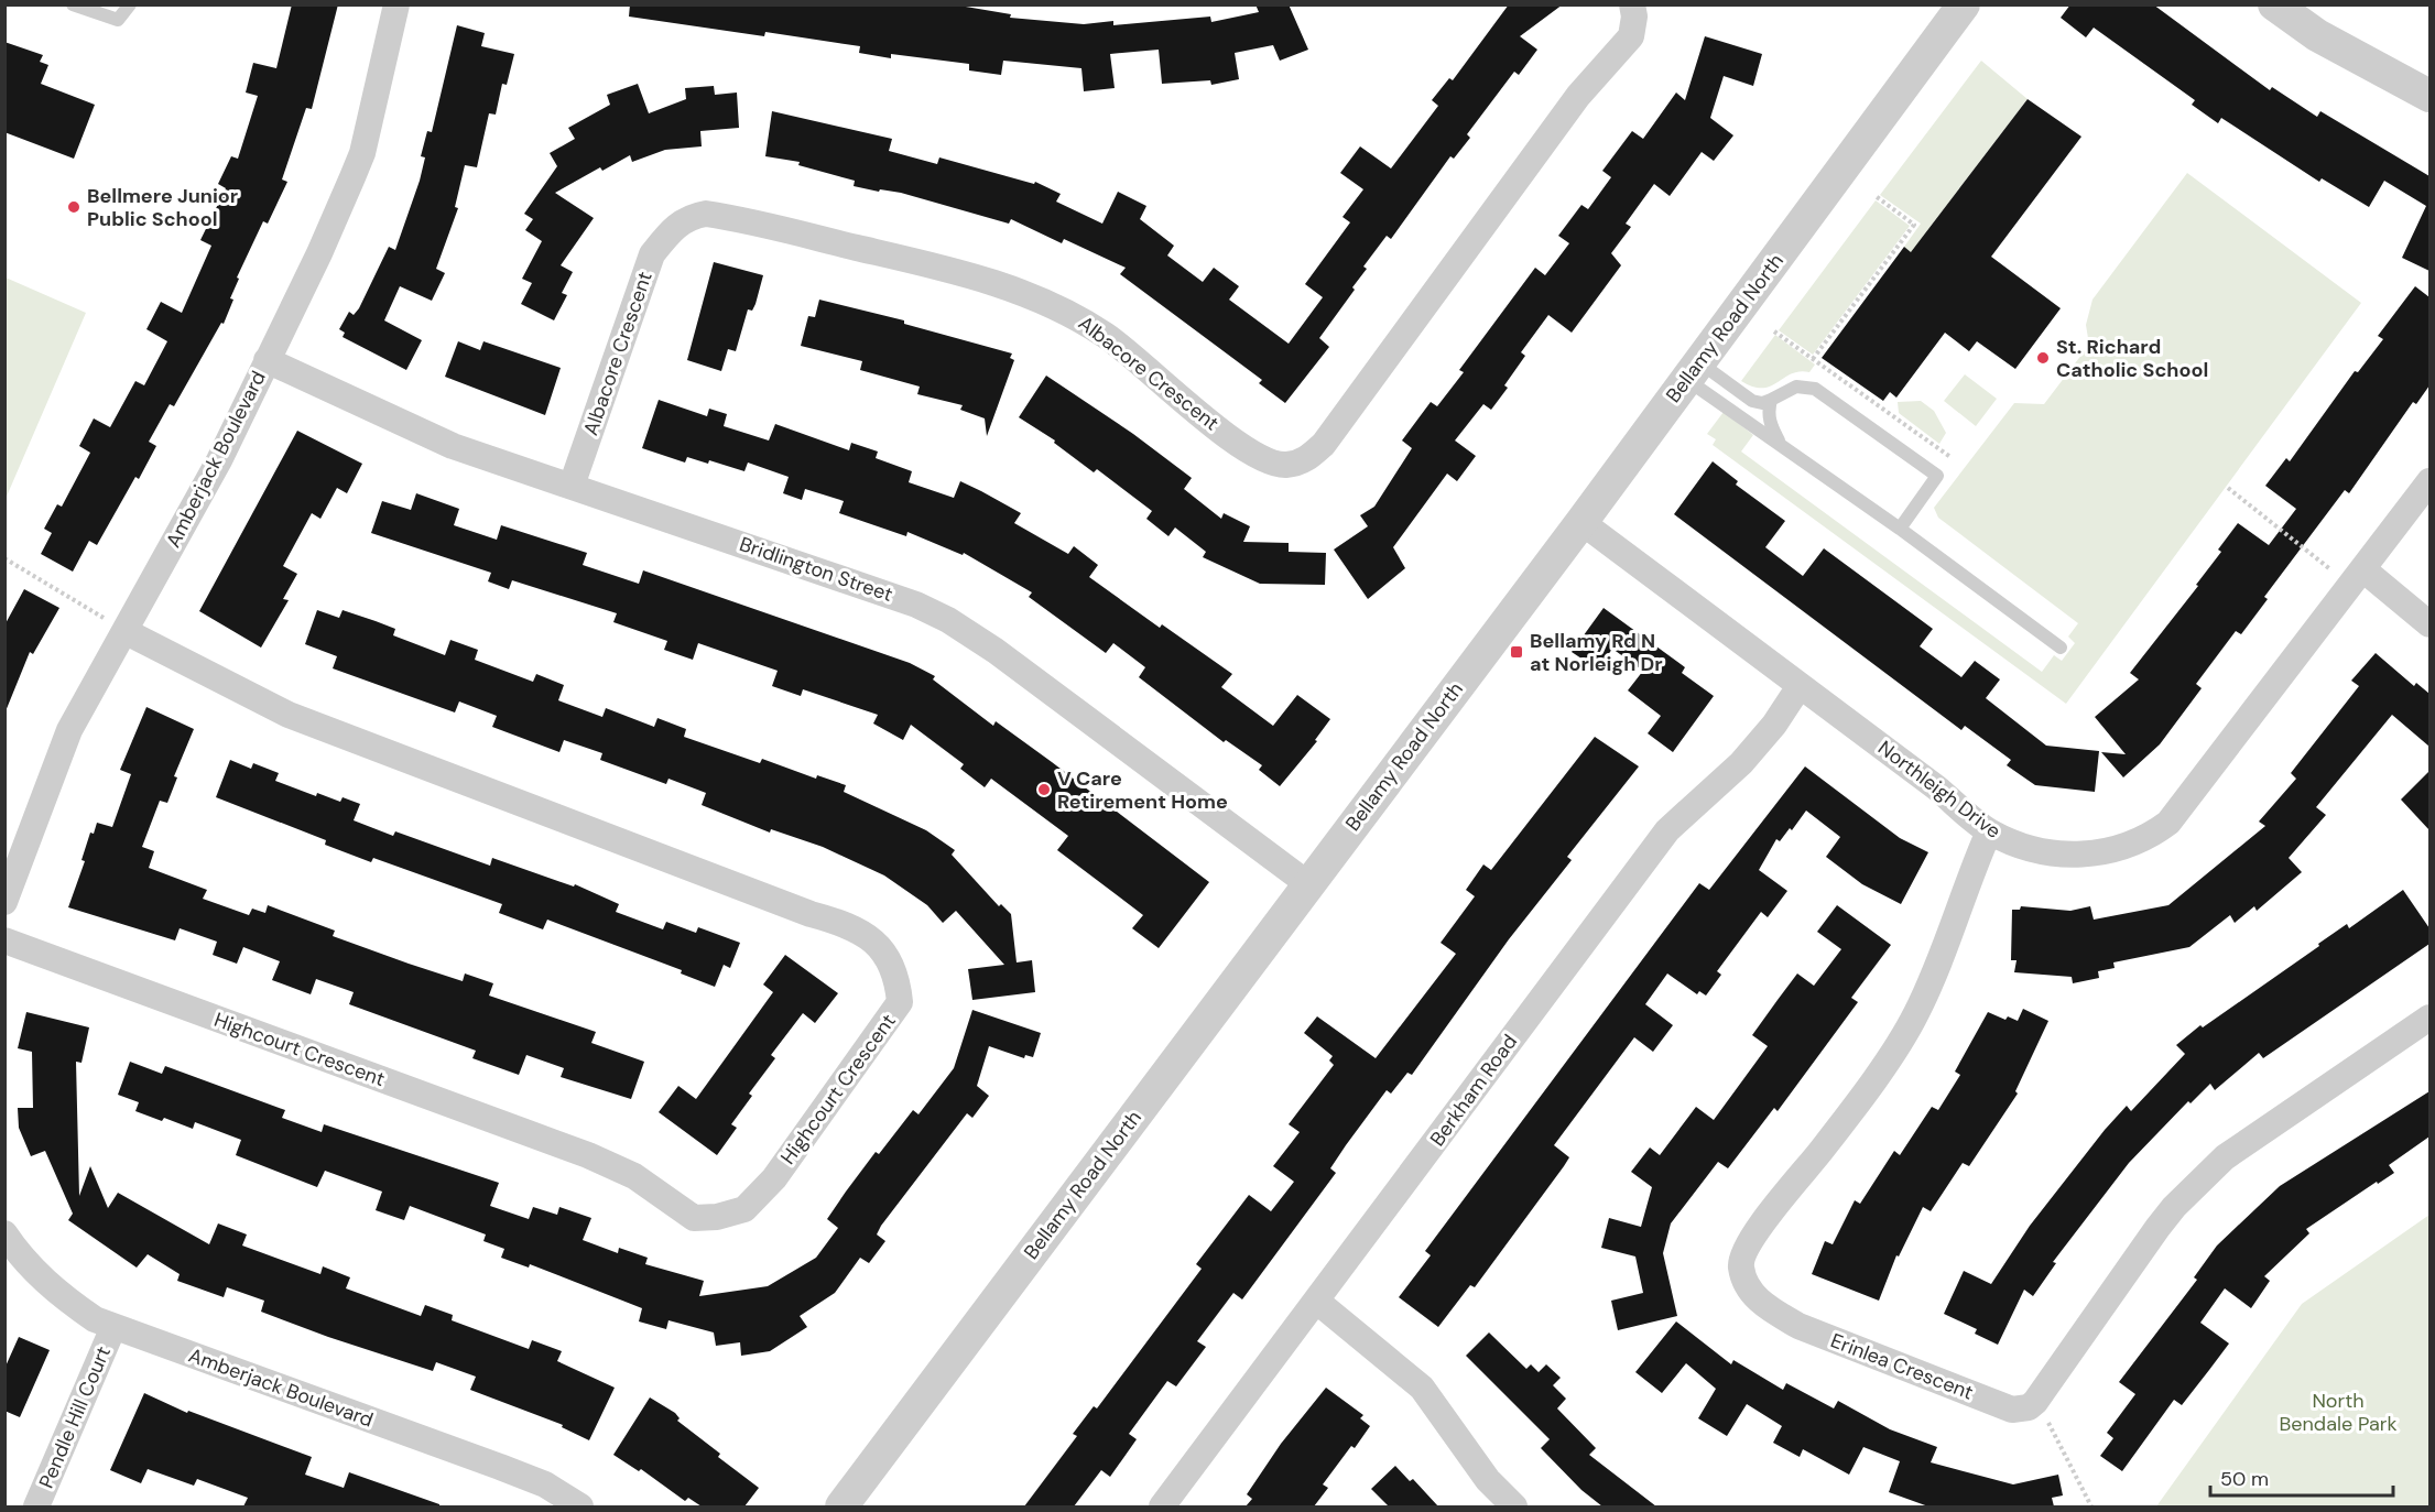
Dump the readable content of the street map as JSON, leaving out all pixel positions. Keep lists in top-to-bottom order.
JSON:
{
  "streets": {
    "street": [
      "Bellamy Road North",
      "Albacore Crescent",
      "Amberjack Boulevard",
      "Bridlington Street",
      "Northleigh Drive",
      "Highcourt Crescent",
      "Berkham Road",
      "Erinlea Crescent",
      "Pendle Hill Court"
    ]
  },
  "crossings": [
    ["Bellamy Road North", "Bridlington Street"],
    ["Bellamy Road North", "Northleigh Drive"],
    ["Albacore Crescent", "Bridlington Street"],
    ["Amberjack Boulevard", "Bridlington Street"],
    ["Amberjack Boulevard", "Highcourt Crescent"],
    ["Amberjack Boulevard", "Pendle Hill Court"],
    ["Northleigh Drive", "Berkham Road"],
    ["Northleigh Drive", "Erinlea Crescent"]
  ],
  "parks": ["North Bendale Park"],
  "places": {
    "other": ["Bellmere Junior Public School", "St. Richard Catholic School", "V Care Retirement Home"],
    "transit": ["Bellamy Rd N at Norleigh Dr"]
  },
  "scale_bar": "50 m"
}
